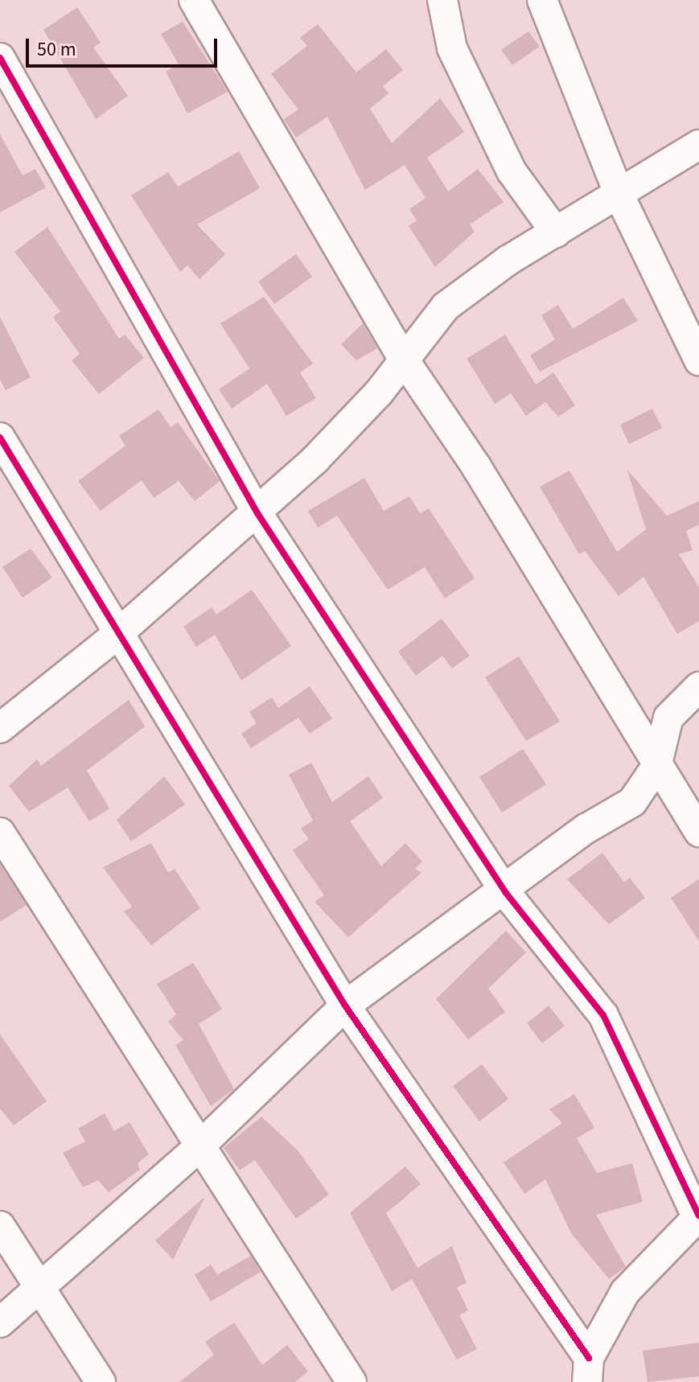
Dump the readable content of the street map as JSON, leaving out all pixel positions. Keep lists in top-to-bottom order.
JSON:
{
  "scale_bar": "50 m"
}
